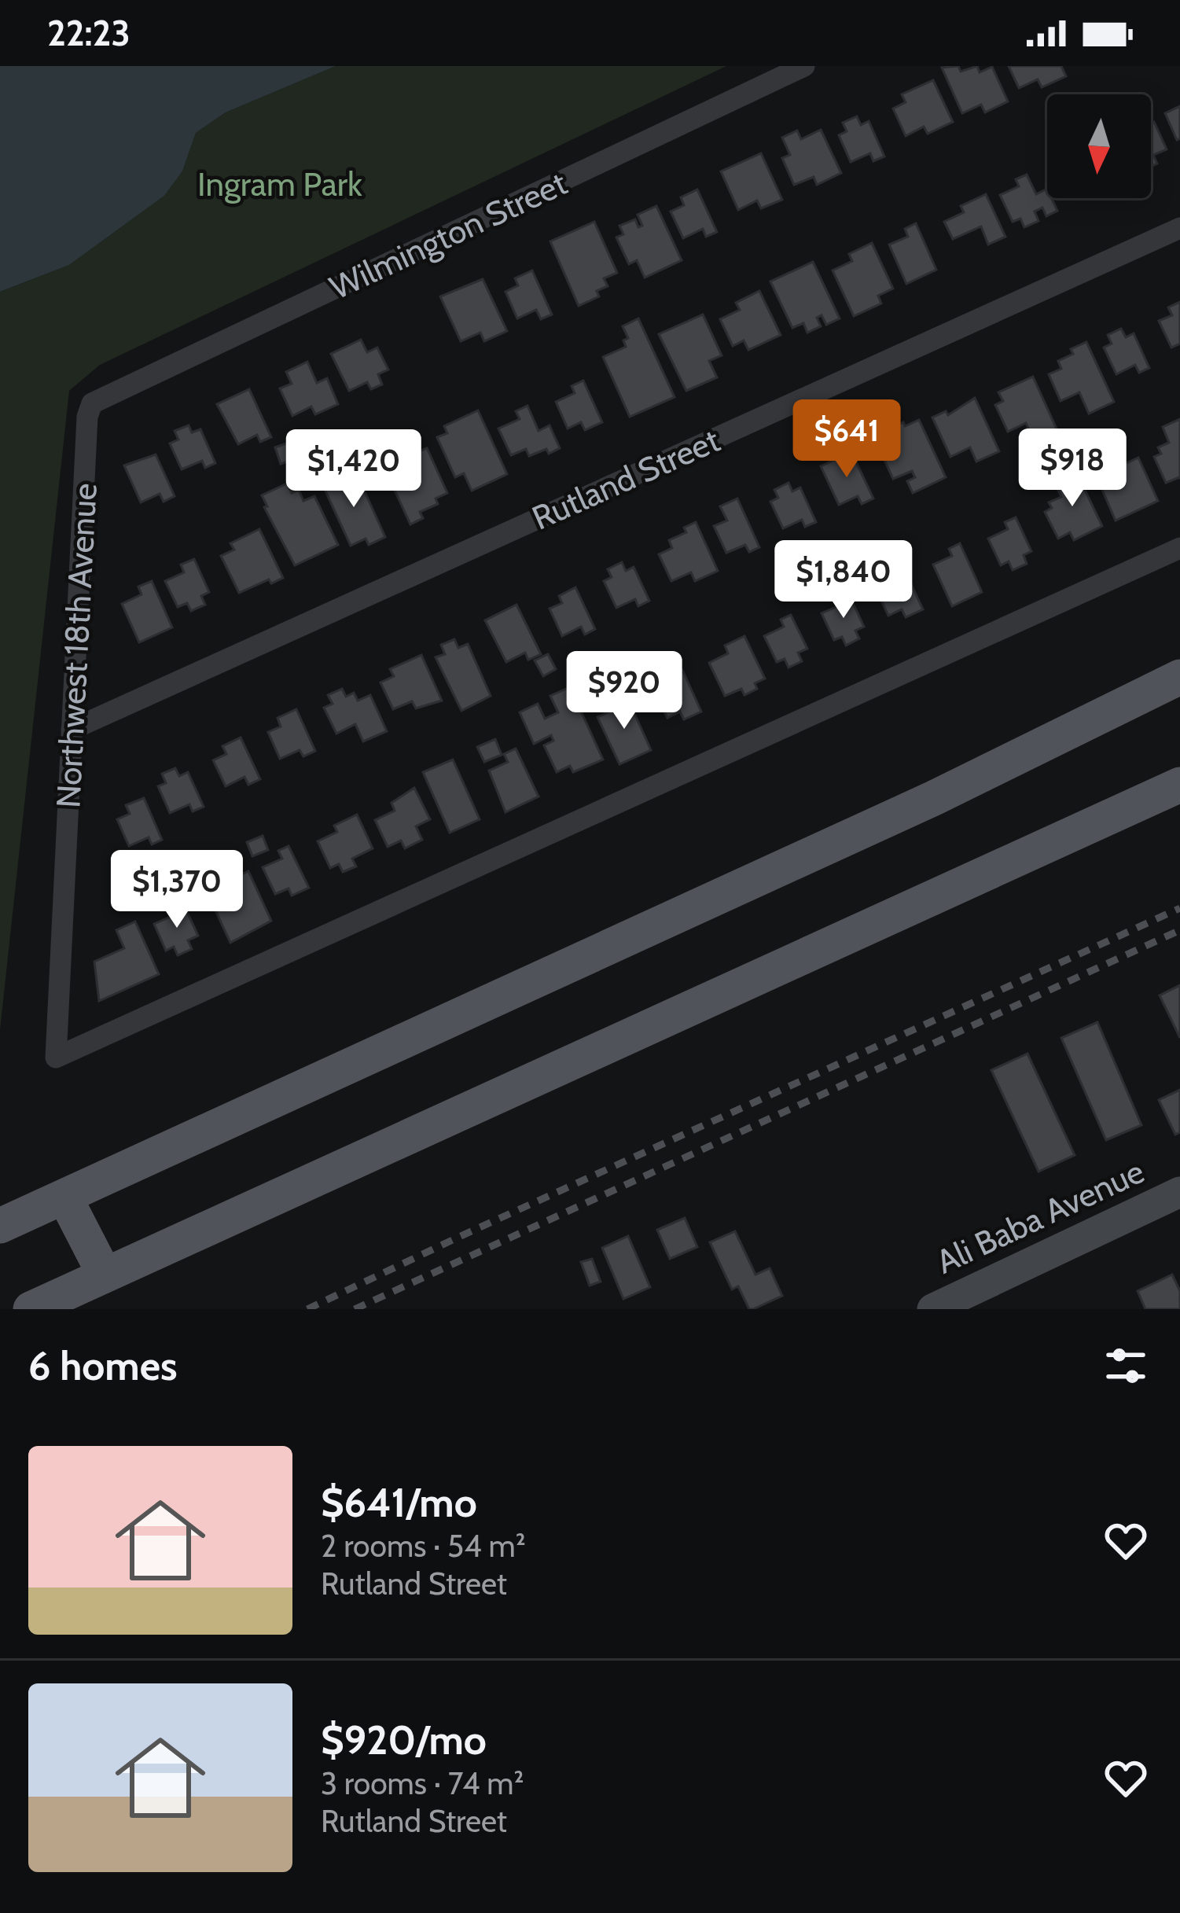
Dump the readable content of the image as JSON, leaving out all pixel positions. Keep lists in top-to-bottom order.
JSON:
{
  "streets": {
    "street": [
      "Wilmington Street",
      "Rutland Street",
      "Northwest 18th Avenue",
      "Ali Baba Avenue"
    ]
  },
  "crossings": [
    ["Wilmington Street", "Northwest 18th Avenue"],
    ["Rutland Street", "Northwest 18th Avenue"]
  ],
  "parks": ["Ingram Park"],
  "north": "bottom",
  "page": {
    "status": "22:23",
    "price": [
      "$641",
      "$918",
      "$1,420",
      "$1,840",
      "$920",
      "$1,370"
    ],
    "heading": "6 homes",
    "list": [
      {
        "name": "$641/mo",
        "note": "2 rooms · 54 m² · Rutland Street"
      },
      {
        "name": "$920/mo",
        "note": "3 rooms · 74 m² · Rutland Street"
      }
    ]
  }
}
